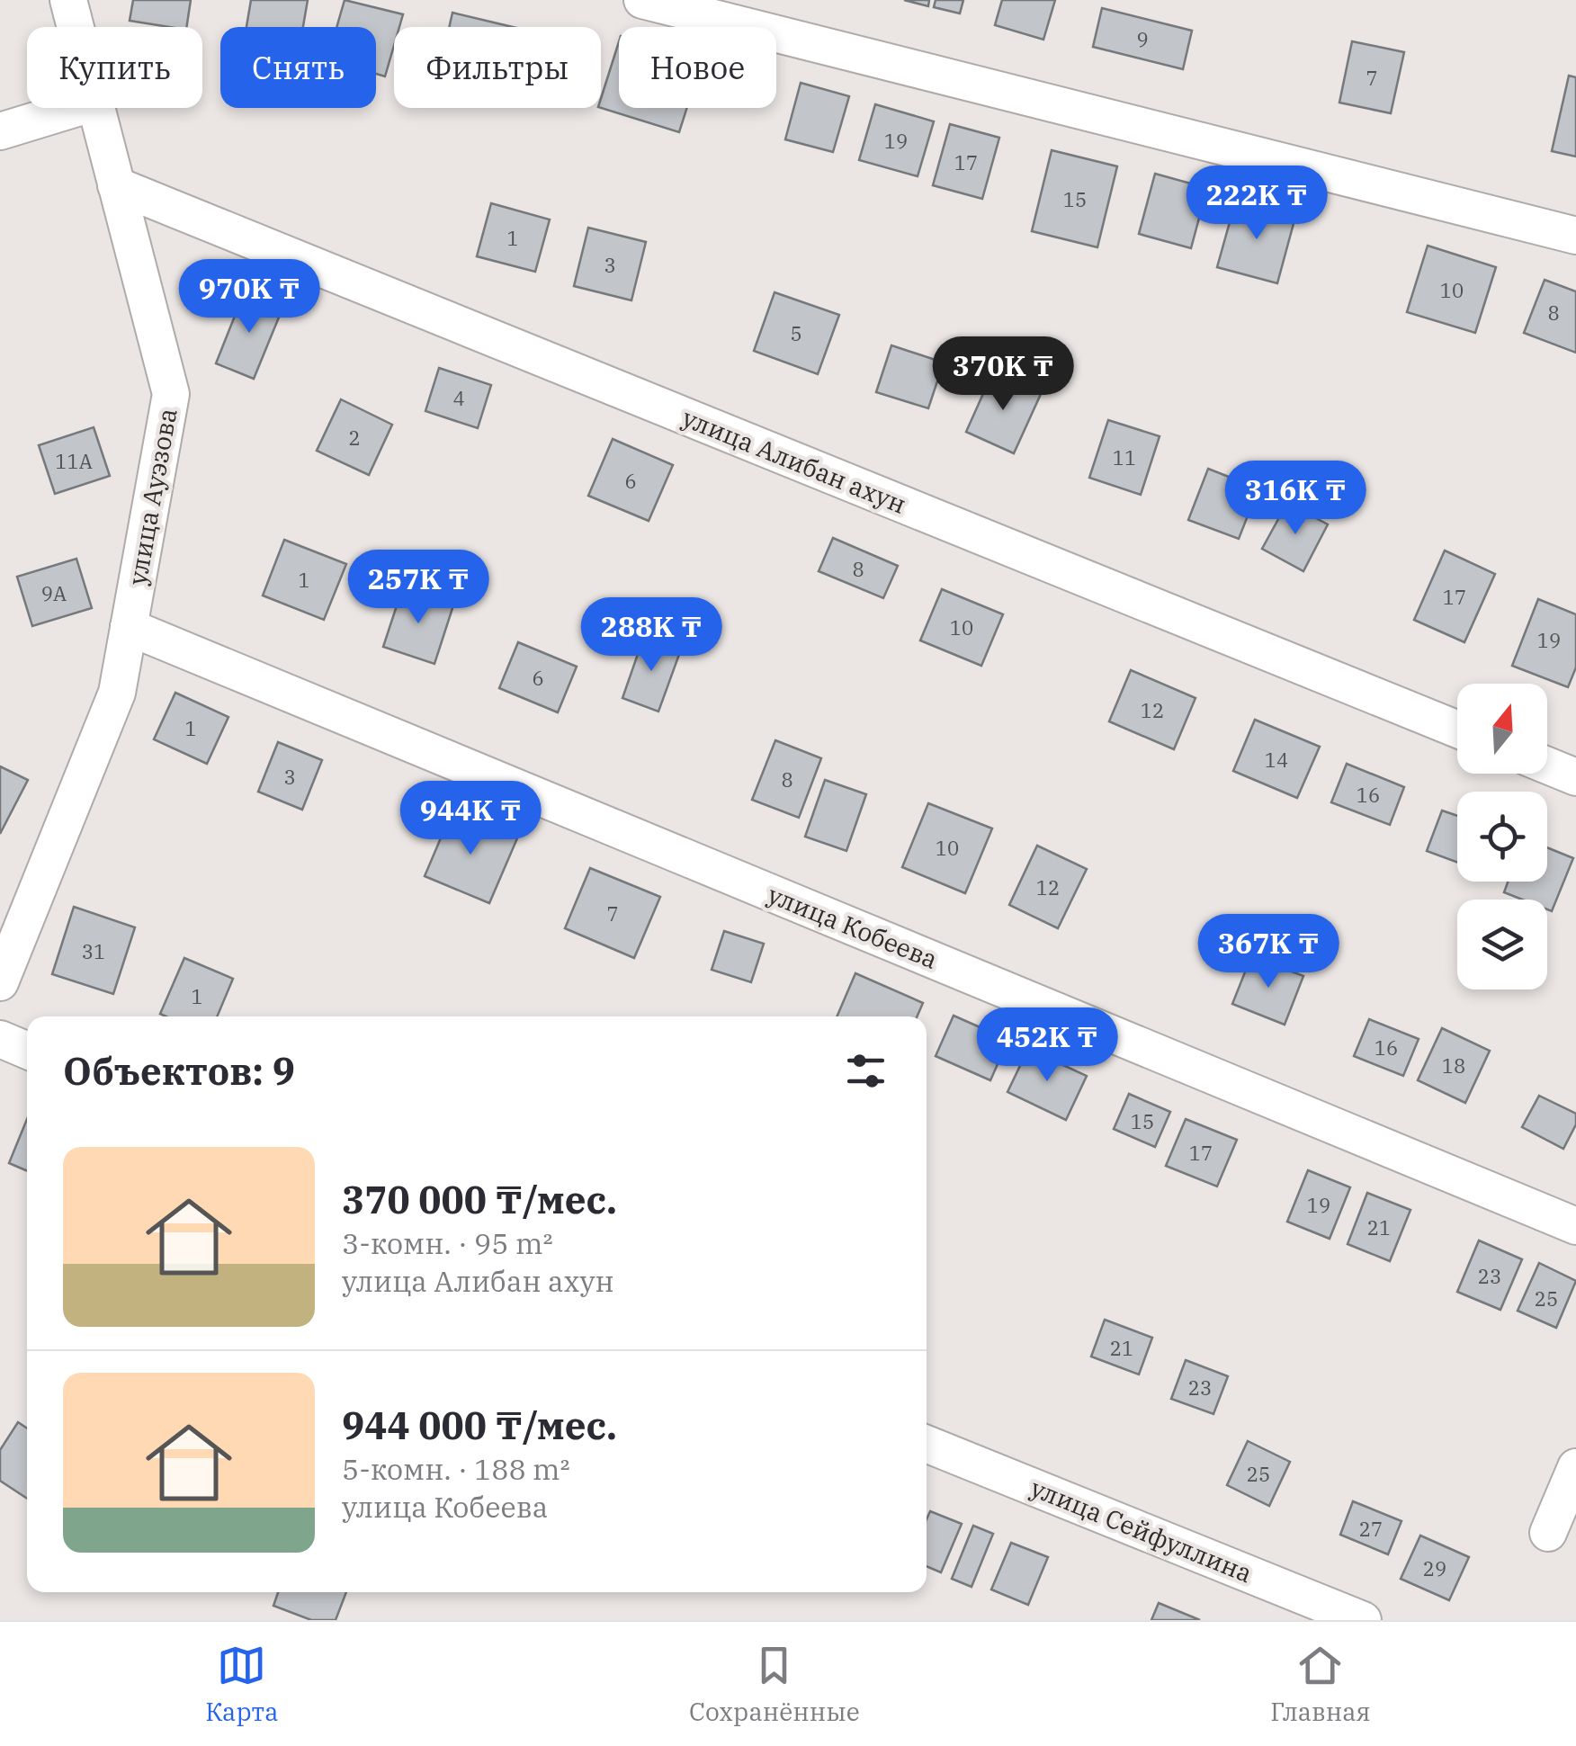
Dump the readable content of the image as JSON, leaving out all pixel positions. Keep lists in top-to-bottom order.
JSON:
{
  "streets": {
    "street": [
      "улица Алибан ахун",
      "улица Ауэзова",
      "улица Кобеева",
      "улица Сейфуллина"
    ]
  },
  "crossings": [
    ["улица Алибан ахун", "улица Ауэзова"],
    ["улица Ауэзова", "улица Кобеева"]
  ],
  "house_numbers": [
    "9",
    "7",
    "19",
    "17",
    "15",
    "1",
    "3",
    "10",
    "8",
    "5",
    "4",
    "2",
    "11",
    "11А",
    "6",
    "8",
    "1",
    "9А",
    "17",
    "10",
    "19",
    "6",
    "12",
    "1",
    "14",
    "3",
    "8",
    "16",
    "10",
    "12",
    "7",
    "31",
    "1",
    "16",
    "18",
    "15",
    "17",
    "19",
    "21",
    "23",
    "25",
    "21",
    "23",
    "25",
    "27",
    "29"
  ],
  "north": "top",
  "page": {
    "chip": [
      "Купить",
      "Снять",
      "Фильтры",
      "Новое"
    ],
    "price": [
      "222K ₸",
      "970K ₸",
      "370K ₸",
      "316K ₸",
      "257K ₸",
      "288K ₸",
      "944K ₸",
      "367K ₸",
      "452K ₸"
    ],
    "heading": "Объектов: 9",
    "list": [
      {
        "name": "370 000 ₸/мес.",
        "note": "3-комн. · 95 m² · улица Алибан ахун"
      },
      {
        "name": "944 000 ₸/мес.",
        "note": "5-комн. · 188 m² · улица Кобеева"
      }
    ],
    "tabs": ["Карта", "Сохранённые", "Главная"]
  }
}
